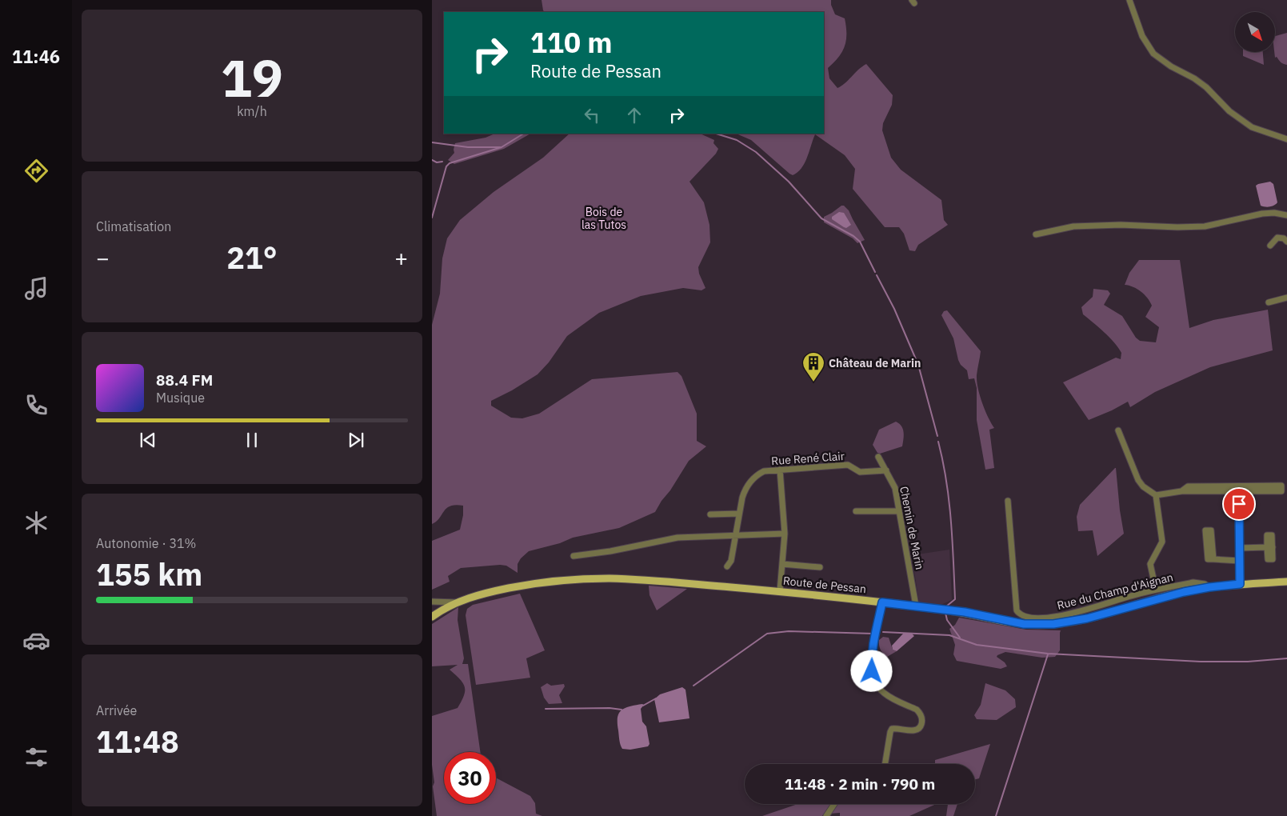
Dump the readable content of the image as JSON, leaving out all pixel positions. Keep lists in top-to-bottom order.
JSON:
{
  "streets": {
    "main road": ["Route de Pessan"],
    "street": ["Rue René Clair", "Chemin de Marin", "Rue du Champ d'Aignan"]
  },
  "crossings": [
    ["Rue René Clair", "Chemin de Marin"],
    ["Chemin de Marin", "Route de Pessan"],
    ["Route de Pessan", "Rue du Champ d'Aignan"]
  ],
  "parks": ["Bois de las Tutos"],
  "places": {
    "building": ["Château de Marin"]
  },
  "north": "bottom right",
  "page": {
    "tabs": "11:46",
    "tile": [
      ["19", "km/h"],
      "Climatisation",
      ["Autonomie · 31%", "155 km"],
      ["Arrivée", "11:48"]
    ],
    "turn": ["110 m", "Route de Pessan"],
    "heat": ["−", "21°", "+"],
    "song": ["88.4 FM", "Musique"],
    "limit": "30",
    "trip": "11:48 · 2 min · 790 m"
  }
}
